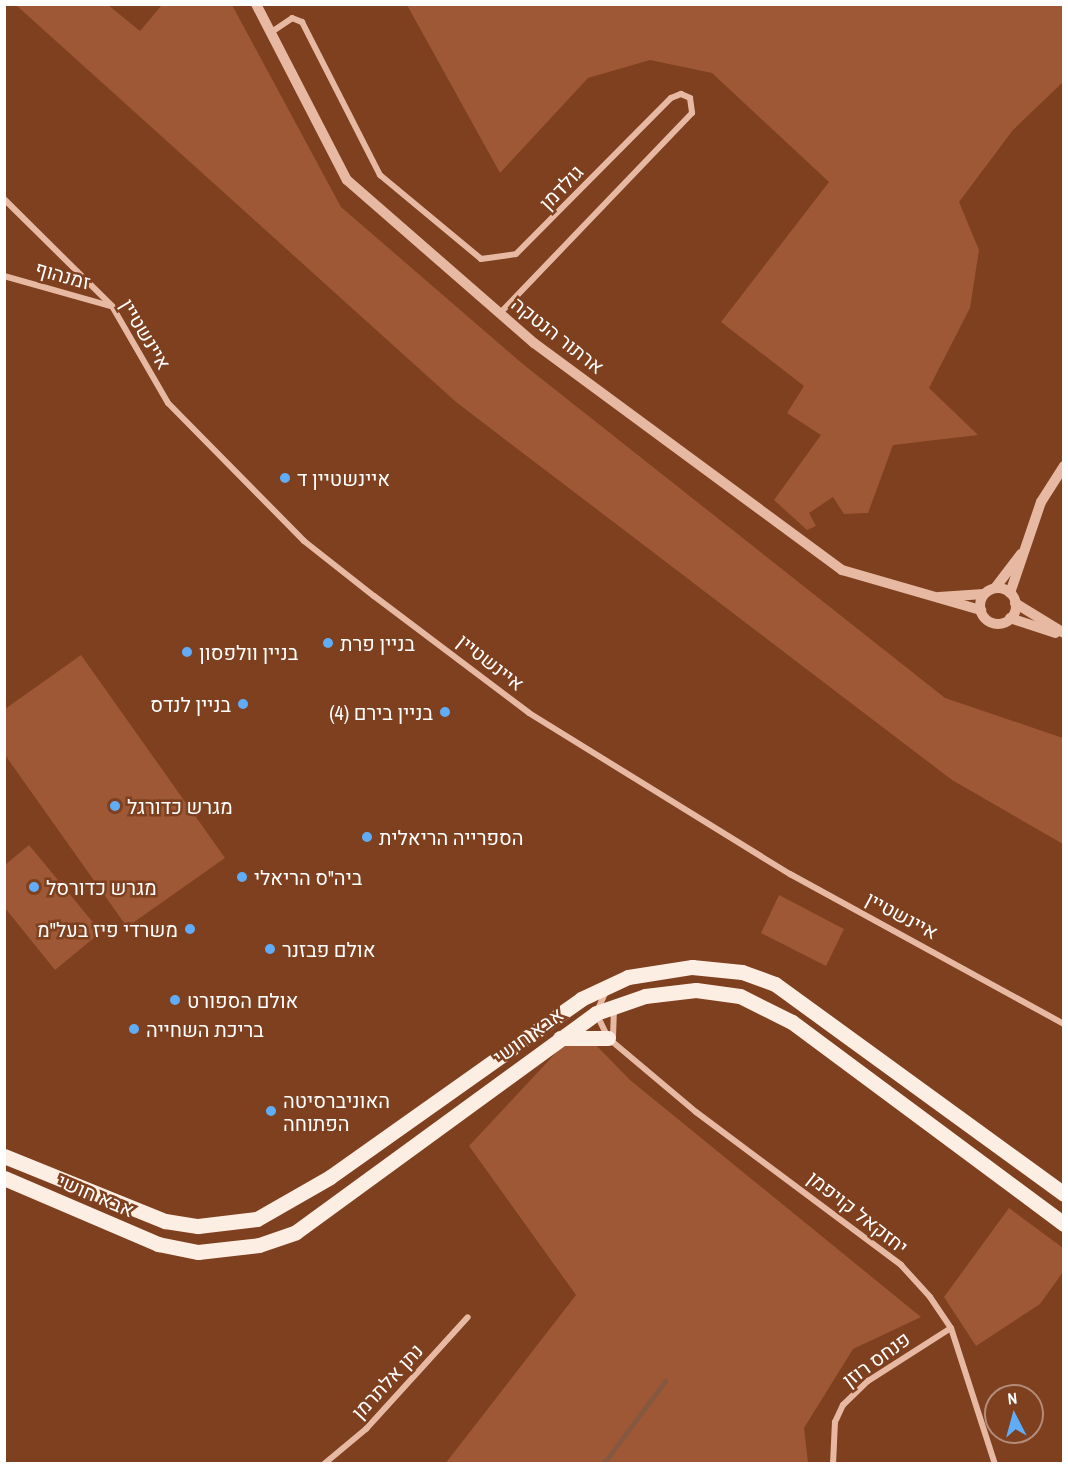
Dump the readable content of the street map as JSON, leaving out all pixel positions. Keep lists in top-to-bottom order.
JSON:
{
  "streets": {
    "main road": ["אבא חושי"],
    "street": [
      "גולדמן",
      "זמנהוף",
      "איינשטיין",
      "ארתור הנטקה",
      "יחזקאל קויפמן",
      "פנחס רוזן",
      "נתן אלתרמן"
    ]
  },
  "crossings": [
    ["גולדמן", "ארתור הנטקה"],
    ["זמנהוף", "איינשטיין"],
    ["אבא חושי", "יחזקאל קויפמן"],
    ["יחזקאל קויפמן", "פנחס רוזן"]
  ],
  "places": [
    "איינשטיין ד",
    "בניין פרת",
    "בניין וולפסון",
    "בניין לנדס",
    "בניין בירם (4)",
    "מגרש כדורגל",
    "הספרייה הריאלית",
    "ביה\"ס הריאלי",
    "מגרש כדורסל",
    "משרדי פיז בעל''מ",
    "אולם פבזנר",
    "אולם הספורט",
    "בריכת השחייה",
    "האוניברסיטה הפתוחה"
  ],
  "north": "top"
}
